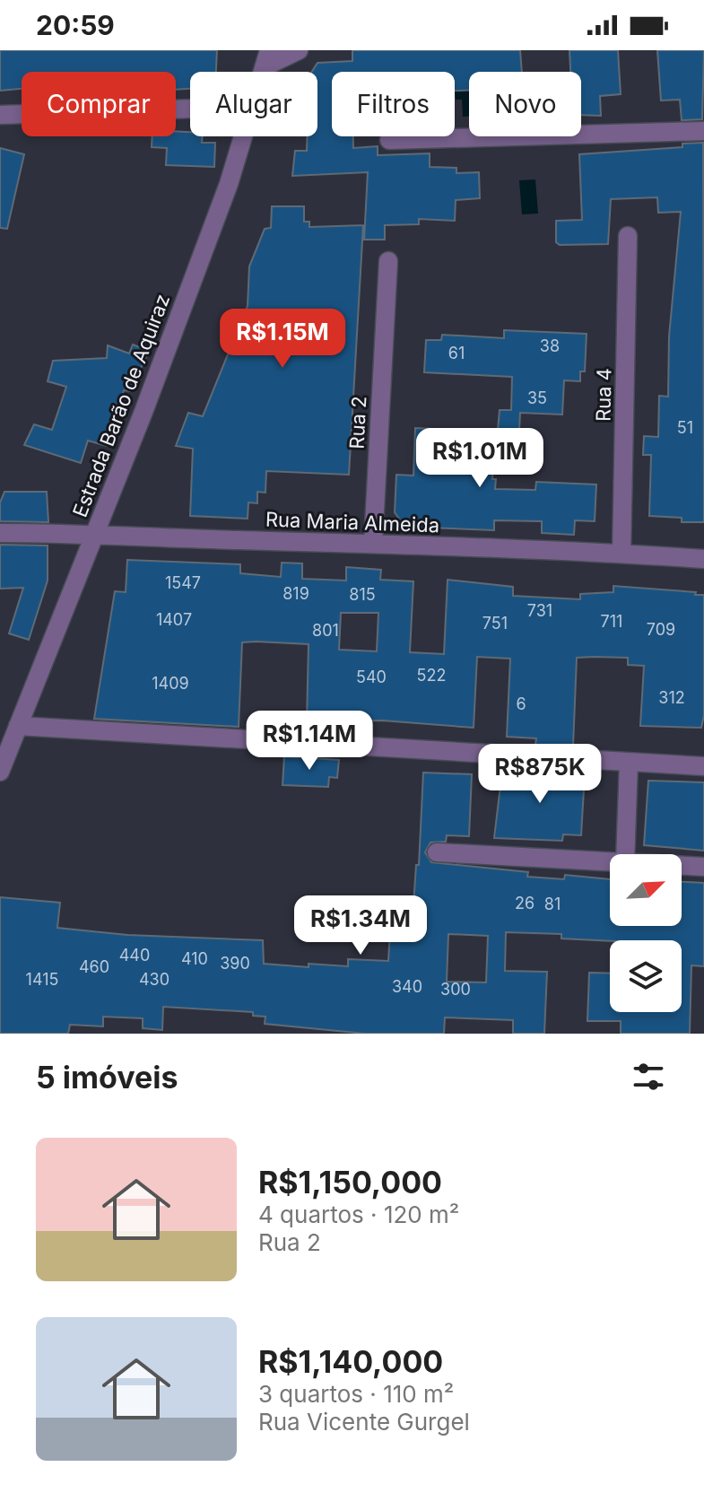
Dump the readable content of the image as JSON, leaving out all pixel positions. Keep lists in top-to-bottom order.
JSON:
{
  "streets": {
    "street": [
      "Rua 4",
      "Estrada Barão de Aquiraz",
      "Rua 2",
      "Rua Maria Almeida"
    ]
  },
  "crossings": [
    ["Rua 4", "Rua Maria Almeida"],
    ["Estrada Barão de Aquiraz", "Rua Maria Almeida"],
    ["Rua 2", "Rua Maria Almeida"]
  ],
  "house_numbers": [
    "38",
    "61",
    "35",
    "51",
    "1547",
    "819",
    "815",
    "731",
    "1407",
    "711",
    "751",
    "709",
    "801",
    "522",
    "540",
    "1409",
    "312",
    "6",
    "26",
    "81",
    "440",
    "410",
    "390",
    "460",
    "1415",
    "430",
    "340",
    "300"
  ],
  "north": "top right",
  "page": {
    "status": "20:59",
    "chip": [
      "Comprar",
      "Alugar",
      "Filtros",
      "Novo"
    ],
    "price": [
      "R$1.15M",
      "R$1.01M",
      "R$1.14M",
      "R$875K",
      "R$1.34M"
    ],
    "heading": "5 imóveis",
    "list": [
      {
        "name": "R$1,150,000",
        "note": "4 quartos · 120 m² · Rua 2"
      },
      {
        "name": "R$1,140,000",
        "note": "3 quartos · 110 m² · Rua Vicente Gurgel"
      }
    ]
  }
}
